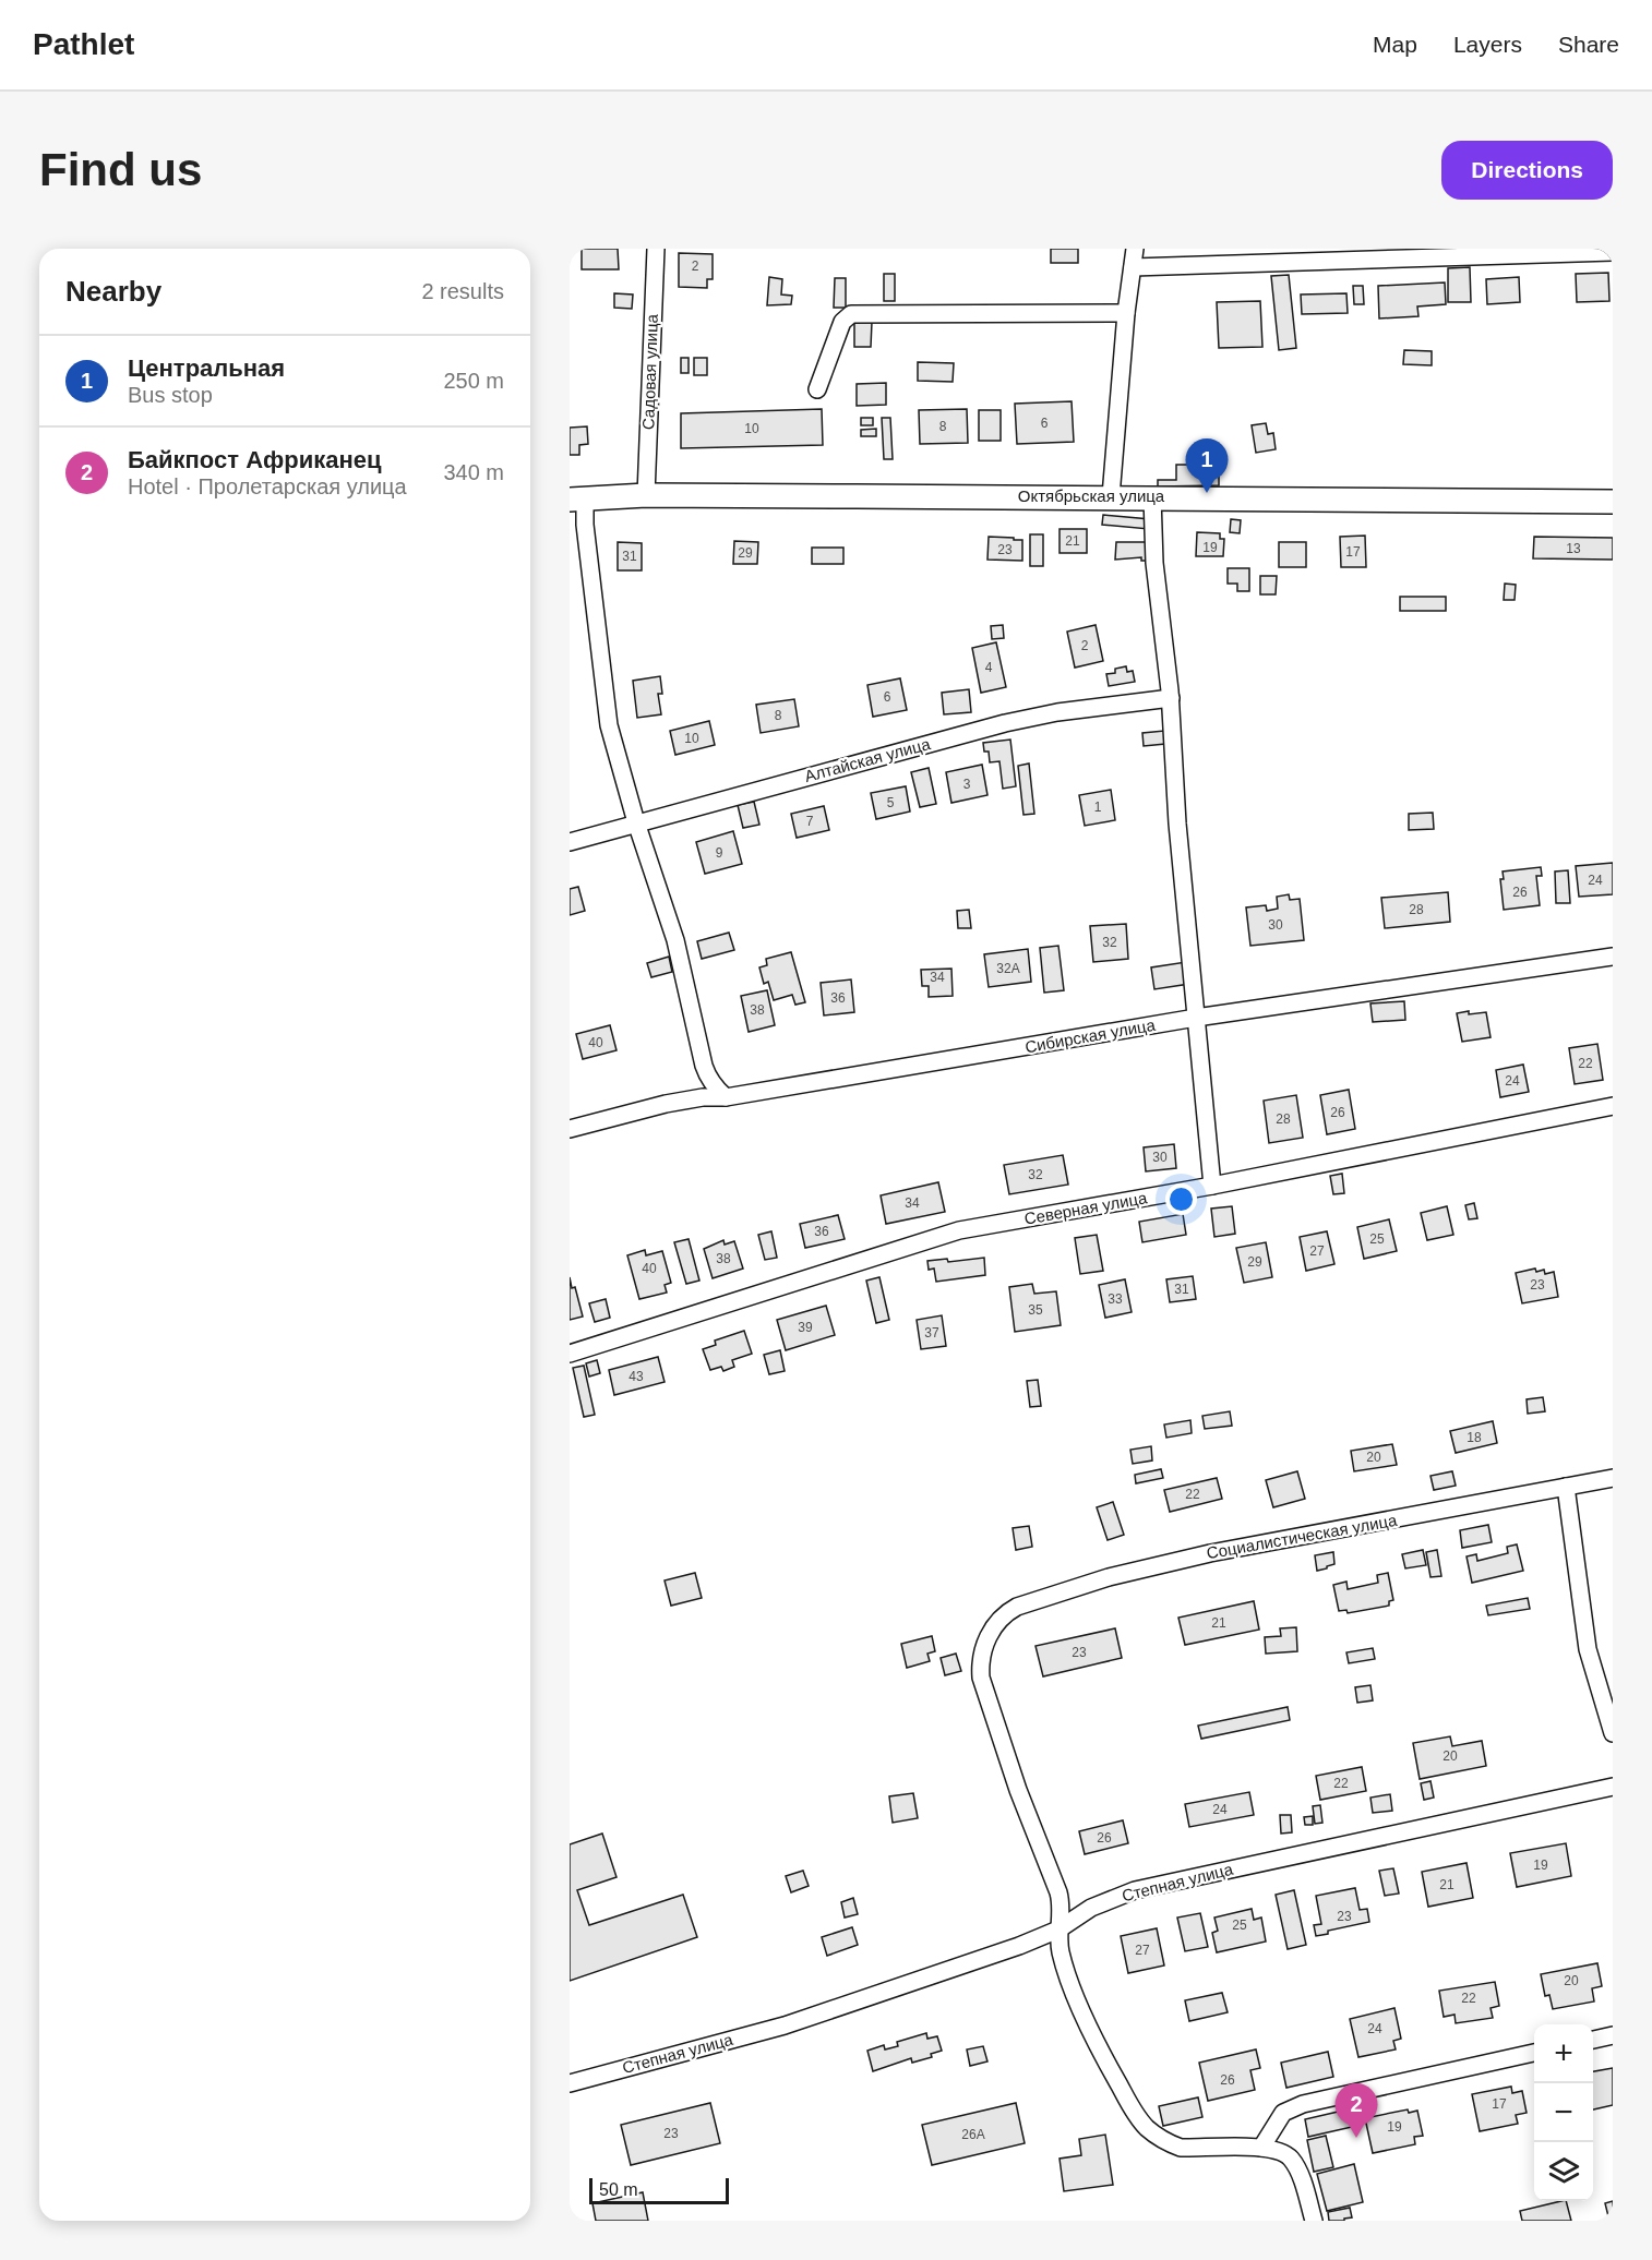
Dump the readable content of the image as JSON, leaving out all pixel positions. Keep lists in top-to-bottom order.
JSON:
{
  "streets": {
    "street": [
      "Садовая улица",
      "Октябрьская улица",
      "Алтайская улица",
      "Сибирская улица",
      "Северная улица",
      "Социалистическая улица",
      "Степная улица"
    ]
  },
  "crossings": [
    ["Садовая улица", "Октябрьская улица"],
    ["Социалистическая улица", "Степная улица"]
  ],
  "house_numbers": [
    "2",
    "6",
    "8",
    "10",
    "21",
    "19",
    "13",
    "23",
    "17",
    "29",
    "31",
    "2",
    "4",
    "6",
    "8",
    "10",
    "3",
    "5",
    "1",
    "7",
    "9",
    "24",
    "26",
    "28",
    "30",
    "32",
    "32А",
    "34",
    "36",
    "38",
    "40",
    "22",
    "24",
    "26",
    "28",
    "30",
    "32",
    "34",
    "36",
    "25",
    "27",
    "38",
    "29",
    "40",
    "23",
    "31",
    "33",
    "35",
    "39",
    "37",
    "43",
    "18",
    "20",
    "22",
    "21",
    "23",
    "20",
    "22",
    "24",
    "26",
    "19",
    "21",
    "23",
    "25",
    "27",
    "20",
    "22",
    "24",
    "26",
    "17",
    "19",
    "23",
    "26А"
  ],
  "scale_bar": "50 m",
  "page": {
    "header": "Pathlet",
    "nav": ["Map", "Layers", "Share"],
    "buttons": "Directions",
    "title": "Find us",
    "heading": ["Nearby", "2 results"],
    "list": [
      {
        "mark": "1",
        "name": "Центральная",
        "note": "Bus stop",
        "value": "250 m"
      },
      {
        "mark": "2",
        "name": "Байкпост Африканец",
        "note": "Hotel · Пролетарская улица",
        "value": "340 m"
      }
    ],
    "pins": ["1", "2"],
    "map_buttons": ["+", "−"],
    "scale": "50 m"
  }
}
